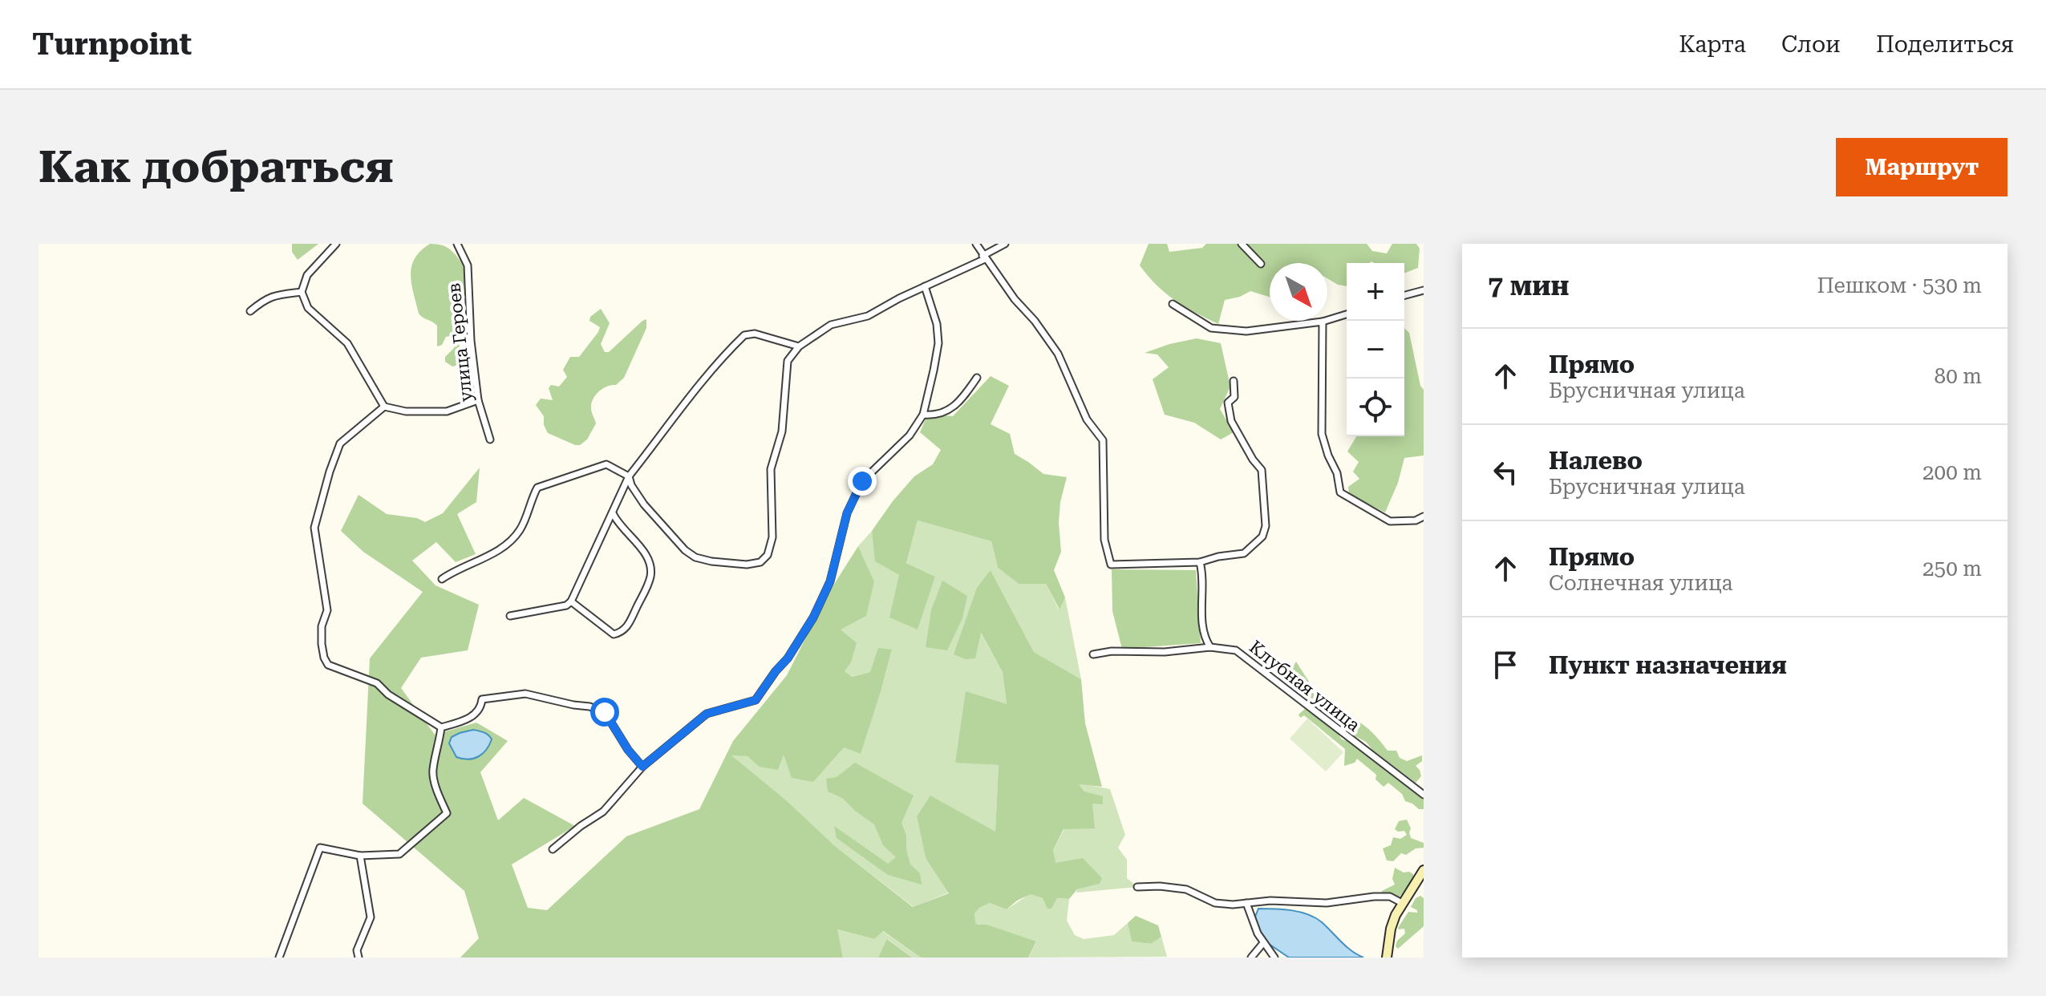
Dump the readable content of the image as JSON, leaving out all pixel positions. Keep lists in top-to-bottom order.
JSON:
{
  "streets": {
    "street": ["улица Героев", "Клубная улица"]
  },
  "north": "bottom right",
  "page": {
    "header": "Turnpoint",
    "nav": ["Карта", "Слои", "Поделиться"],
    "buttons": "Маршрут",
    "title": "Как добраться",
    "heading": ["7 мин", "Пешком · 530 m"],
    "map_buttons": ["+", "−"],
    "list": [
      ["Прямо", "Брусничная улица", "80 m"],
      ["Налево", "Брусничная улица", "200 m"],
      ["Прямо", "Солнечная улица", "250 m"],
      "Пункт назначения"
    ]
  }
}
